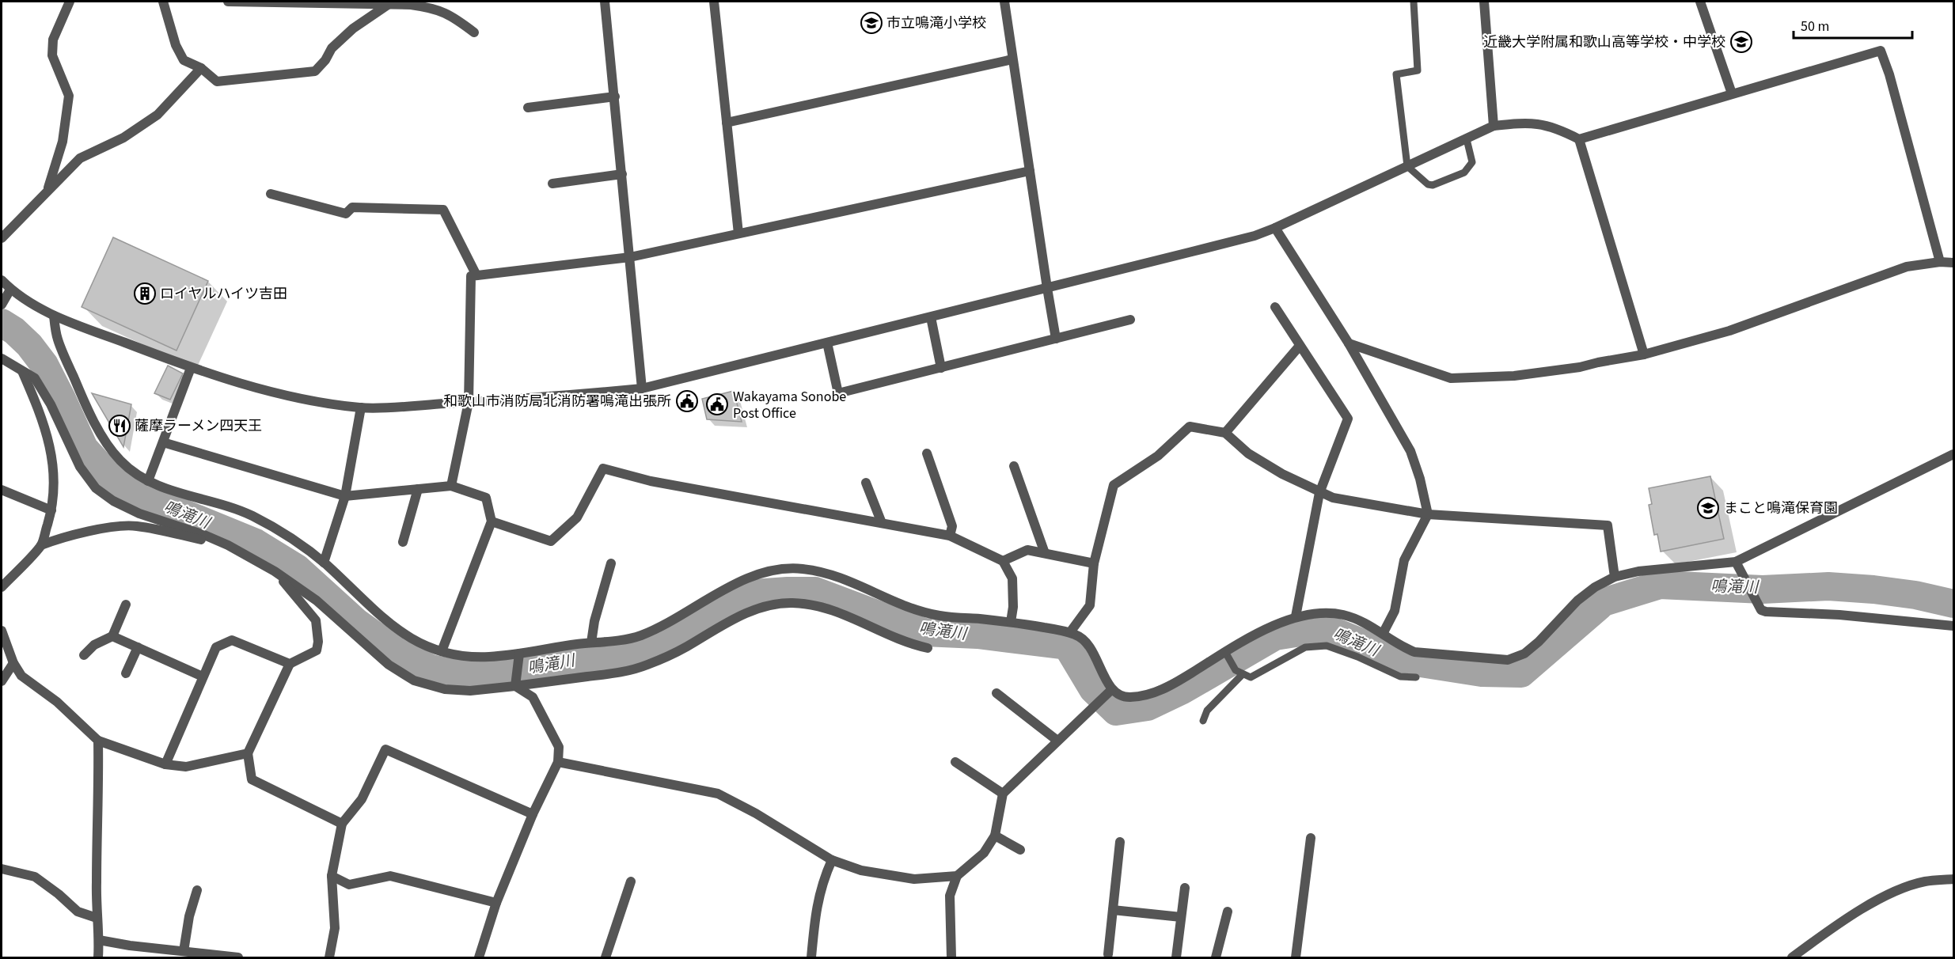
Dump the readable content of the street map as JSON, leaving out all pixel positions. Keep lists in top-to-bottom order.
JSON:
{
  "water": ["鳴滝川"],
  "places": {
    "school or university": ["市立鳴滝小学校", "近畿大学附属和歌山高等学校・中学校", "まこと鳴滝保育園"],
    "building": ["ロイヤルハイツ吉田"],
    "public building": ["和歌山市消防局北消防署鳴滝出張所", "Wakayama Sonobe Post Office"],
    "restaurant": ["薩摩ラーメン四天王"]
  },
  "scale_bar": "50 m"
}
